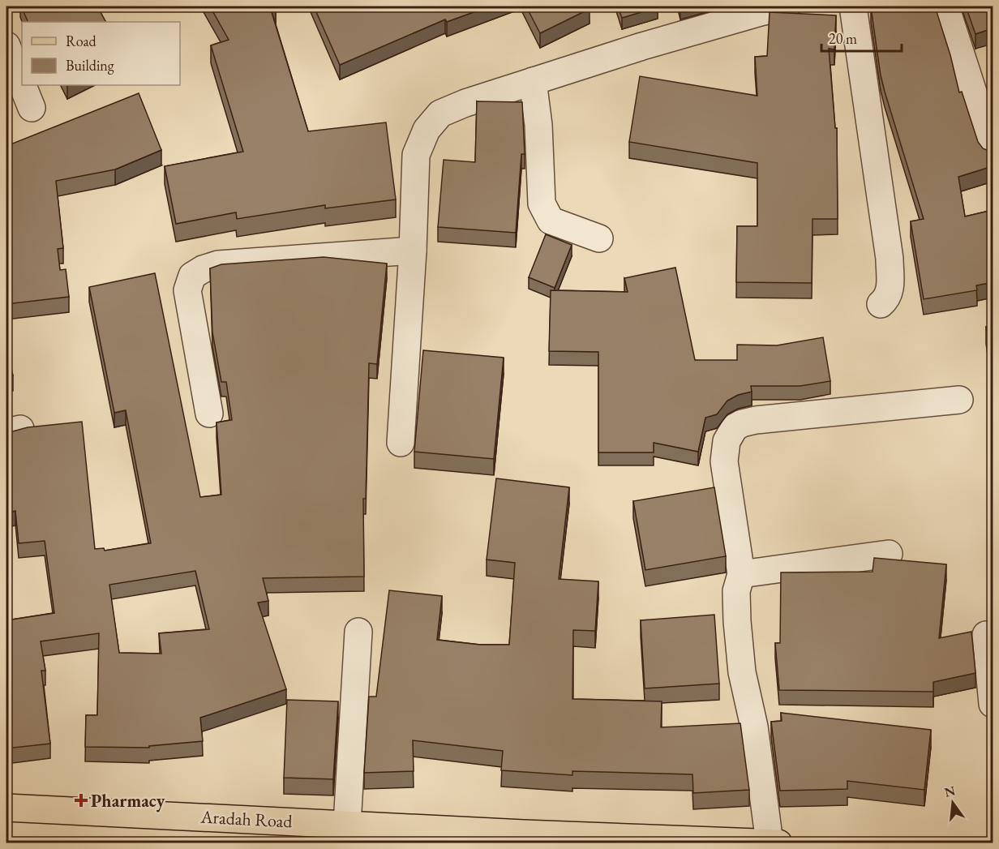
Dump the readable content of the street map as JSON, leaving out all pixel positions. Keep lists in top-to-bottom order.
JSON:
{
  "streets": {
    "main road": ["Aradah Road"]
  },
  "places": {
    "health": ["Pharmacy"]
  },
  "legend": ["Road", "Building"],
  "scale_bar": "20 m",
  "north": "top"
}
